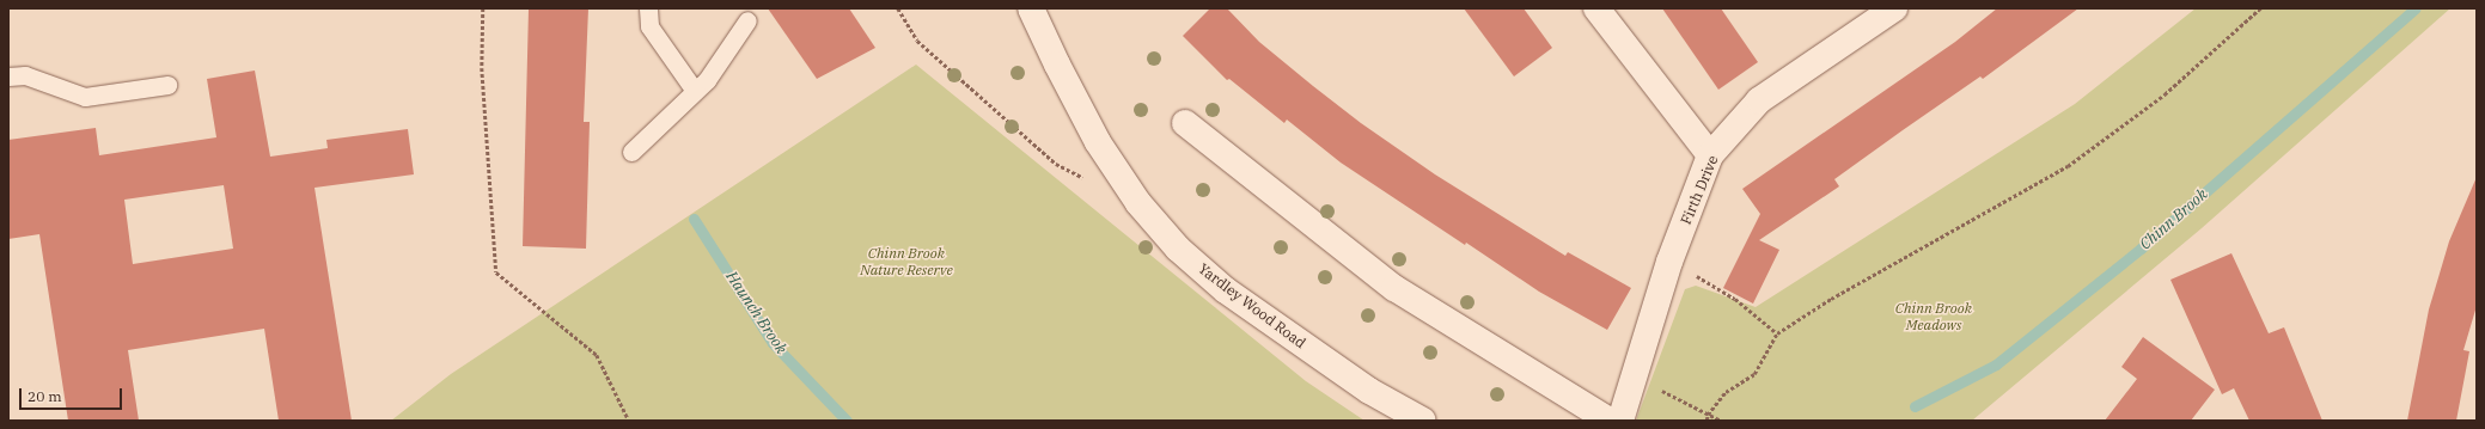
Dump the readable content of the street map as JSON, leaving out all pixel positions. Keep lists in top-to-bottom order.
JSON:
{
  "streets": {
    "street": ["Firth Drive", "Yardley Wood Road"]
  },
  "water": ["Chinn Brook", "Haunch Brook"],
  "parks": ["Chinn Brook Nature Reserve", "Chinn Brook Meadows"],
  "scale_bar": "20 m"
}
